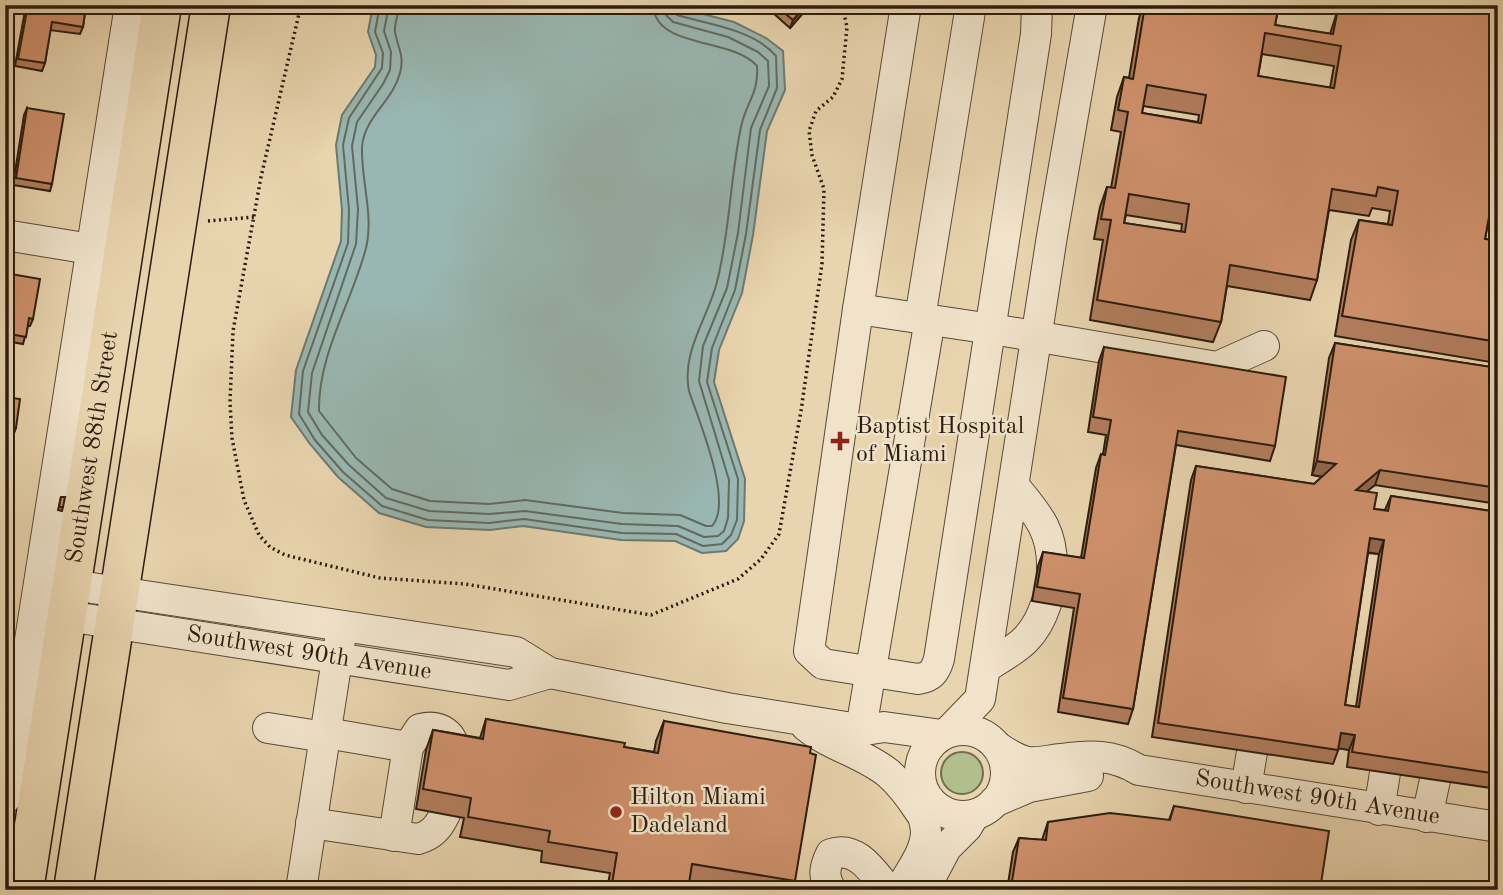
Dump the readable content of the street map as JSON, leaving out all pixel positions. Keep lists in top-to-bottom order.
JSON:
{
  "streets": {
    "main road": ["Southwest 88th Street"],
    "street": ["Southwest 90th Avenue"]
  },
  "crossings": [
    ["Southwest 88th Street", "Southwest 90th Avenue"]
  ],
  "places": {
    "health": ["Baptist Hospital of Miami"],
    "other": ["Hilton Miami Dadeland"]
  }
}
